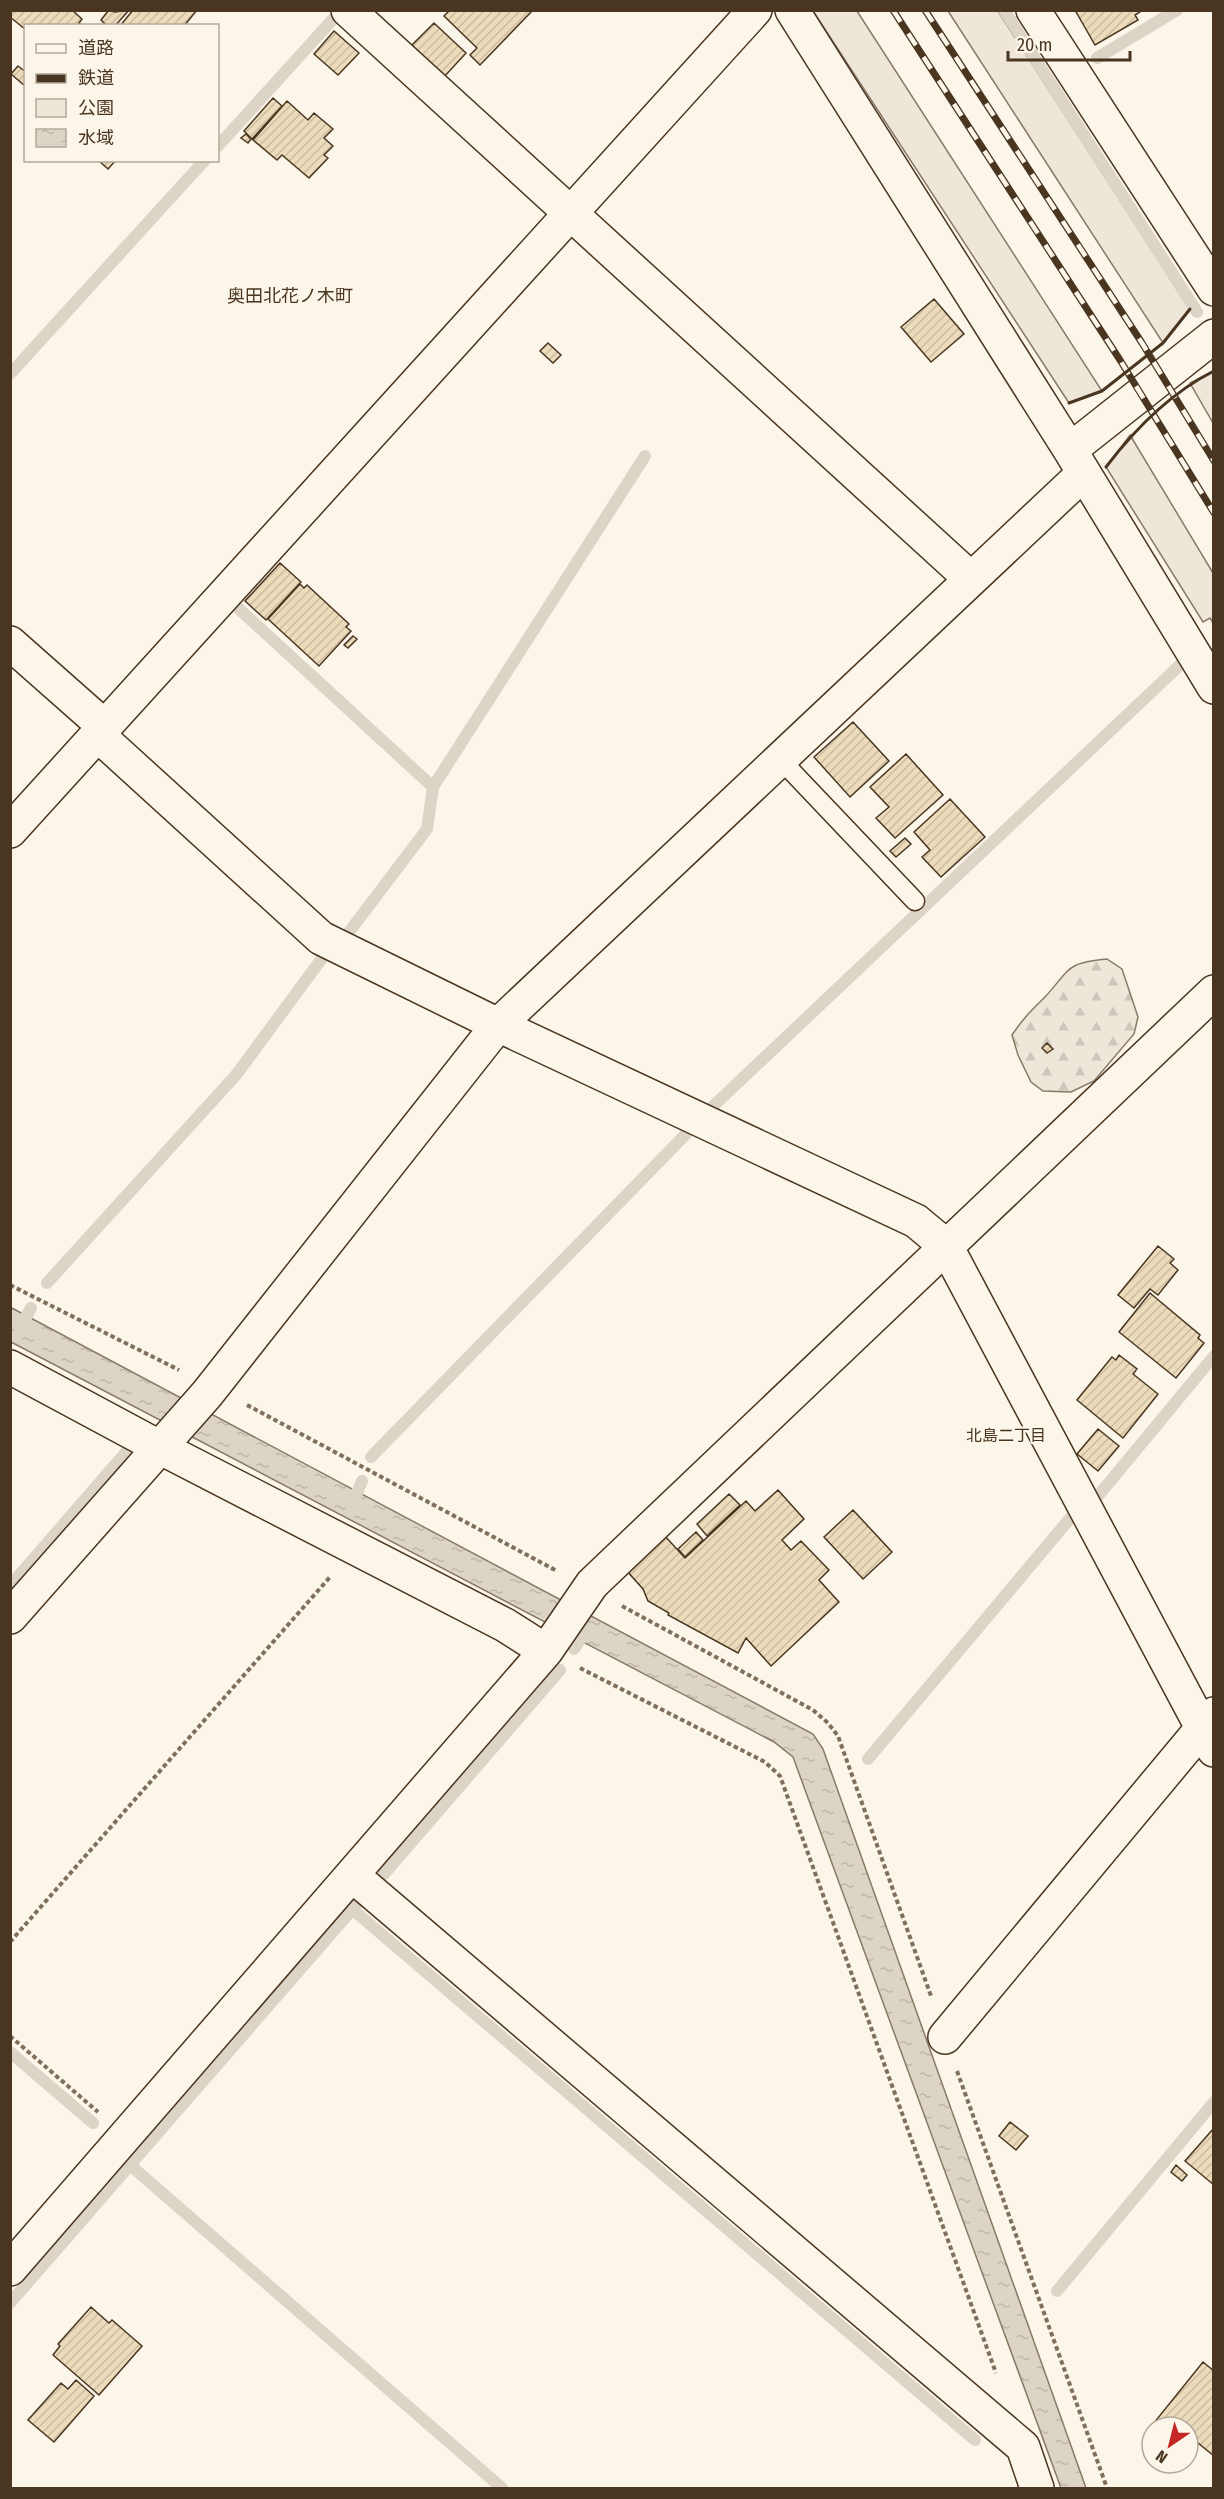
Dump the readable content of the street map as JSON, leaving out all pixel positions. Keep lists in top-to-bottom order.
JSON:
{
  "districts": ["奥田北花ノ木町", "北島二丁目"],
  "legend": [
    "道路",
    "鉄道",
    "公園",
    "水域"
  ],
  "scale_bar": "20 m",
  "north": "bottom left"
}
